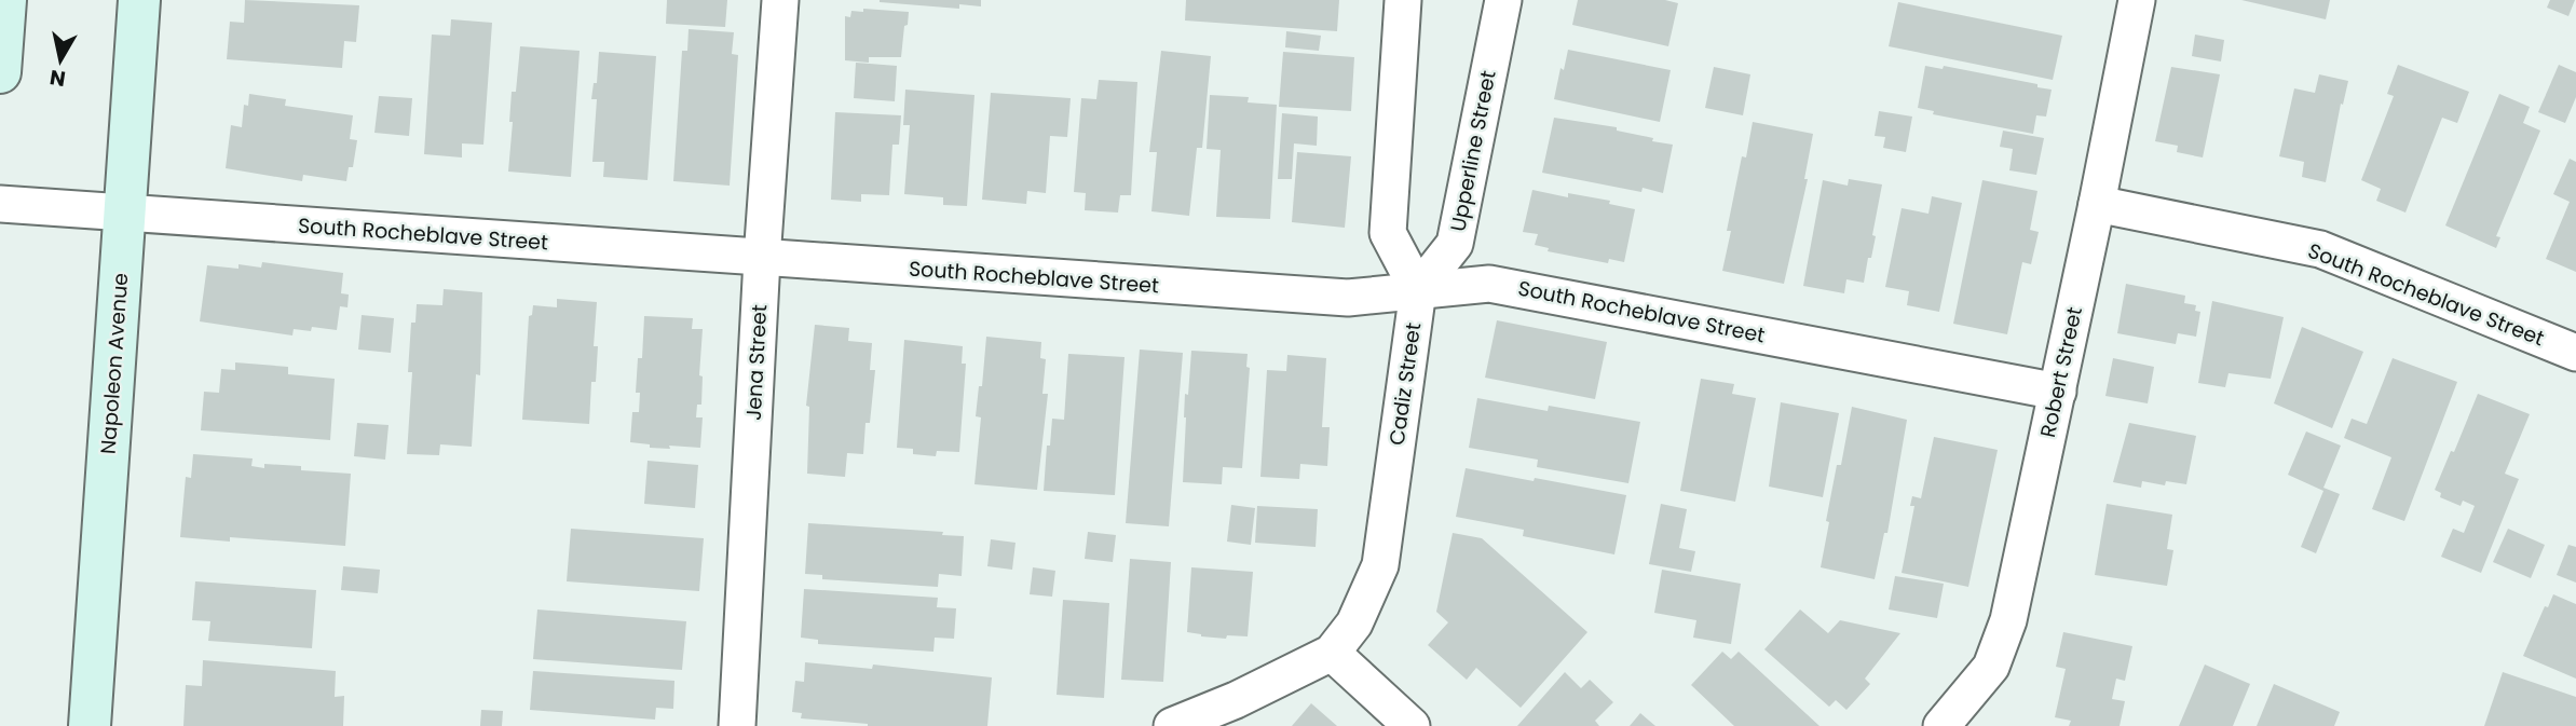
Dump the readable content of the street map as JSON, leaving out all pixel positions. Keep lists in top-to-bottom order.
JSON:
{
  "streets": {
    "main road": ["Napoleon Avenue"],
    "street": [
      "Upperline Street",
      "South Rocheblave Street",
      "Jena Street",
      "Robert Street",
      "Cadiz Street"
    ]
  },
  "crossings": [
    ["Upperline Street", "South Rocheblave Street"],
    ["Upperline Street", "Cadiz Street"],
    ["South Rocheblave Street", "Jena Street"],
    ["South Rocheblave Street", "Napoleon Avenue"],
    ["South Rocheblave Street", "Robert Street"],
    ["South Rocheblave Street", "Cadiz Street"]
  ],
  "north": "bottom"
}
